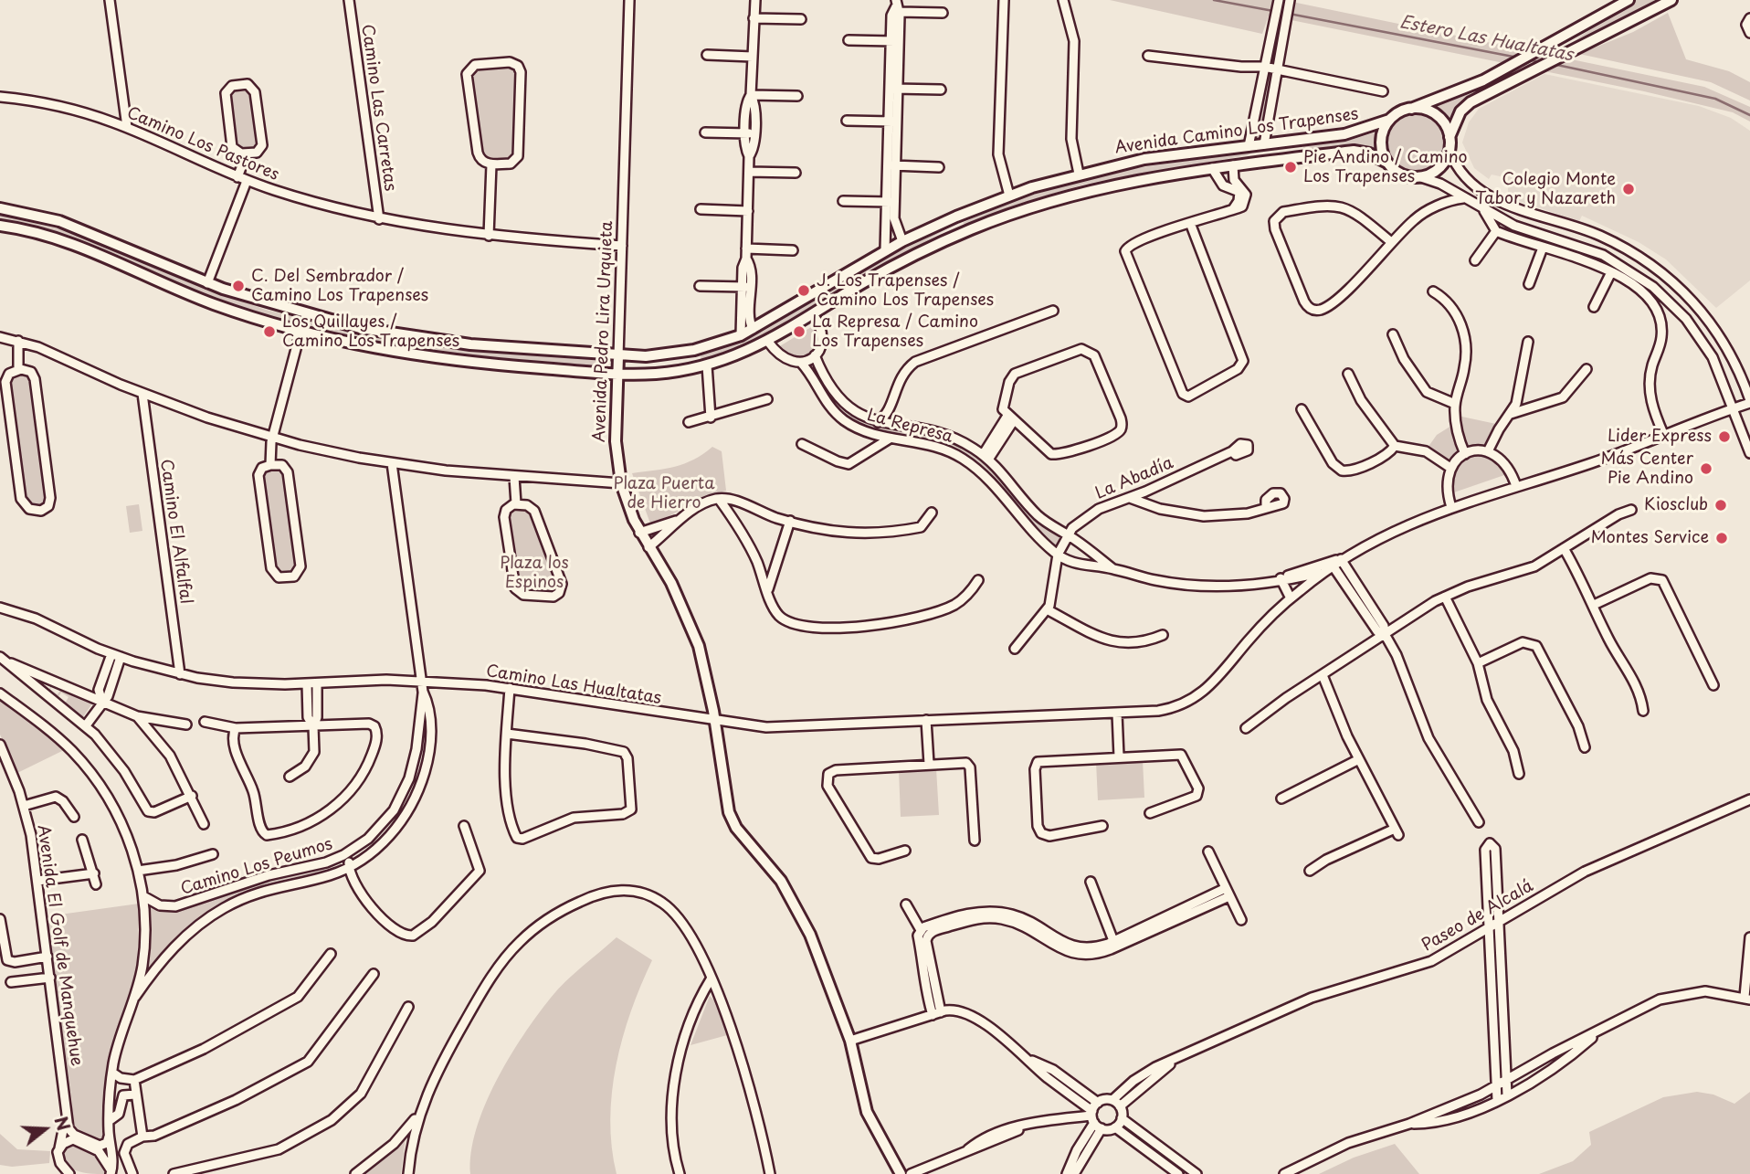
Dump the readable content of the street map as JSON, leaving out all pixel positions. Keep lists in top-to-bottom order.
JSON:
{
  "streets": {
    "main road": ["Avenida Camino Los Trapenses", "Avenida Pedro Lira Urquieta"],
    "street": [
      "Camino Las Carretas",
      "Camino Los Pastores",
      "La Represa",
      "La Abadía",
      "Camino El Alfalfal",
      "Camino Las Hualtatas",
      "Camino Los Peumos",
      "Paseo de Alcalá",
      "Avenida El Golf de Manquehue"
    ]
  },
  "crossings": [
    ["Camino Las Carretas", "Camino Los Pastores"],
    ["Avenida Camino Los Trapenses", "Avenida Pedro Lira Urquieta"],
    ["Avenida Camino Los Trapenses", "La Represa"],
    ["Camino Los Pastores", "Avenida Pedro Lira Urquieta"],
    ["Avenida Pedro Lira Urquieta", "Camino Las Hualtatas"],
    ["La Represa", "La Abadía"],
    ["La Represa", "Camino Las Hualtatas"],
    ["Camino El Alfalfal", "Camino Las Hualtatas"],
    ["Camino Las Hualtatas", "Camino Los Peumos"]
  ],
  "water": ["Estero Las Hualtatas"],
  "parks": ["Plaza Puerta de Hierro", "Plaza los Espinos"],
  "places": [
    "Pie Andino / Camino Los Trapenses",
    "Colegio Monte Tabor y Nazareth",
    "C. Del Sembrador / Camino Los Trapenses",
    "J. Los Trapenses / Camino Los Trapenses",
    "Los Quillayes / Camino Los Trapenses",
    "La Represa / Camino Los Trapenses",
    "Lider Express",
    "Más Center Pie Andino",
    "Kiosclub",
    "Montes Service"
  ],
  "north": "right"
}
